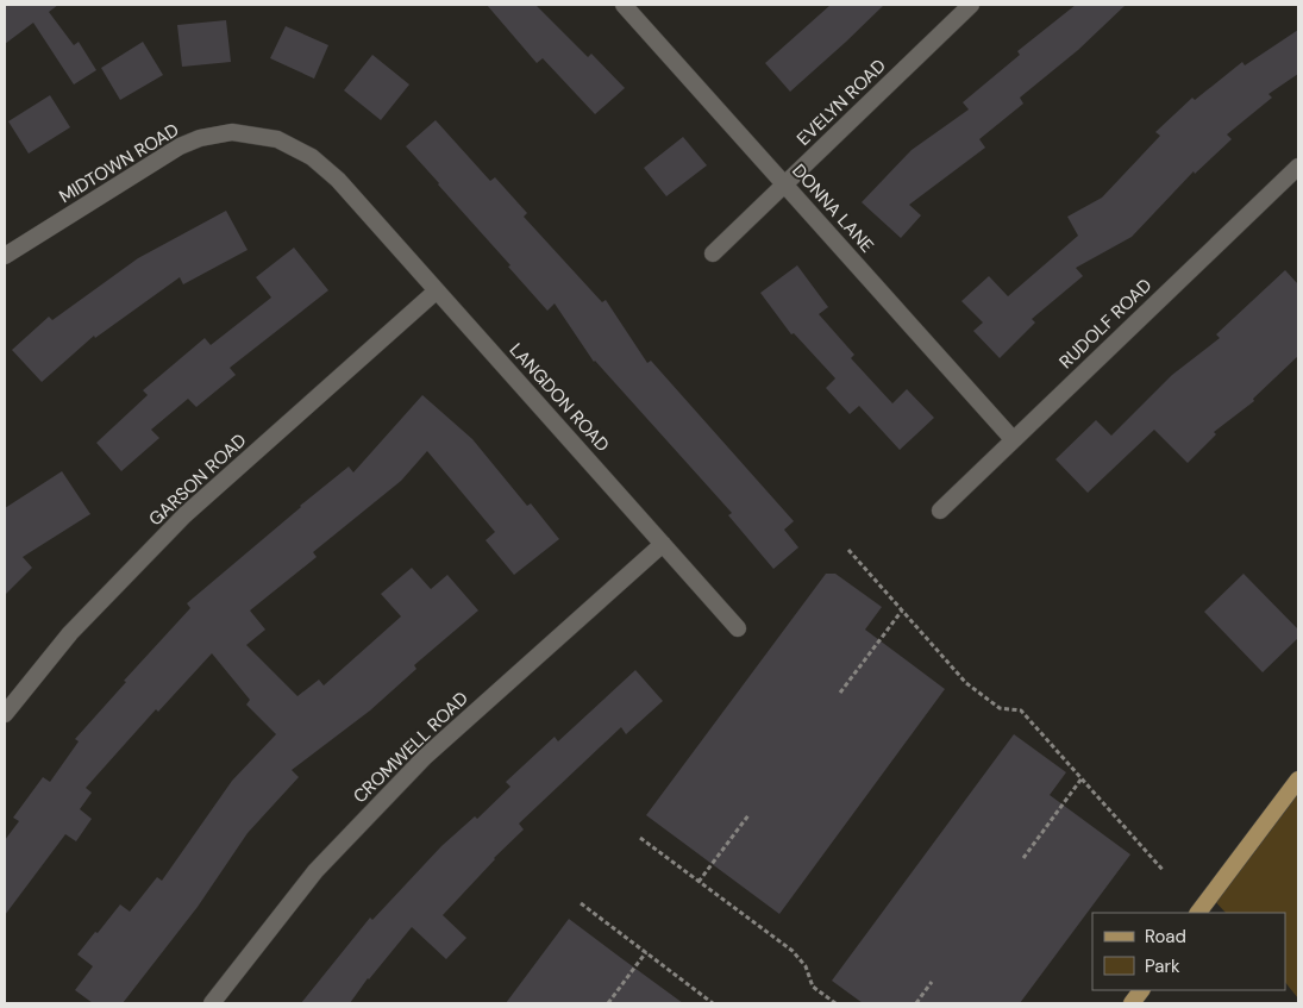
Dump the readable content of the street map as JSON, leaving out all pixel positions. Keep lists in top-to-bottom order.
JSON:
{
  "streets": {
    "street": [
      "EVELYN ROAD",
      "MIDTOWN ROAD",
      "DONNA LANE",
      "RUDOLF ROAD",
      "LANGDON ROAD",
      "GARSON ROAD",
      "CROMWELL ROAD"
    ]
  },
  "crossings": [
    ["EVELYN ROAD", "DONNA LANE"],
    ["MIDTOWN ROAD", "LANGDON ROAD"],
    ["DONNA LANE", "RUDOLF ROAD"],
    ["LANGDON ROAD", "GARSON ROAD"],
    ["LANGDON ROAD", "CROMWELL ROAD"]
  ],
  "legend": ["Road", "Park"]
}
